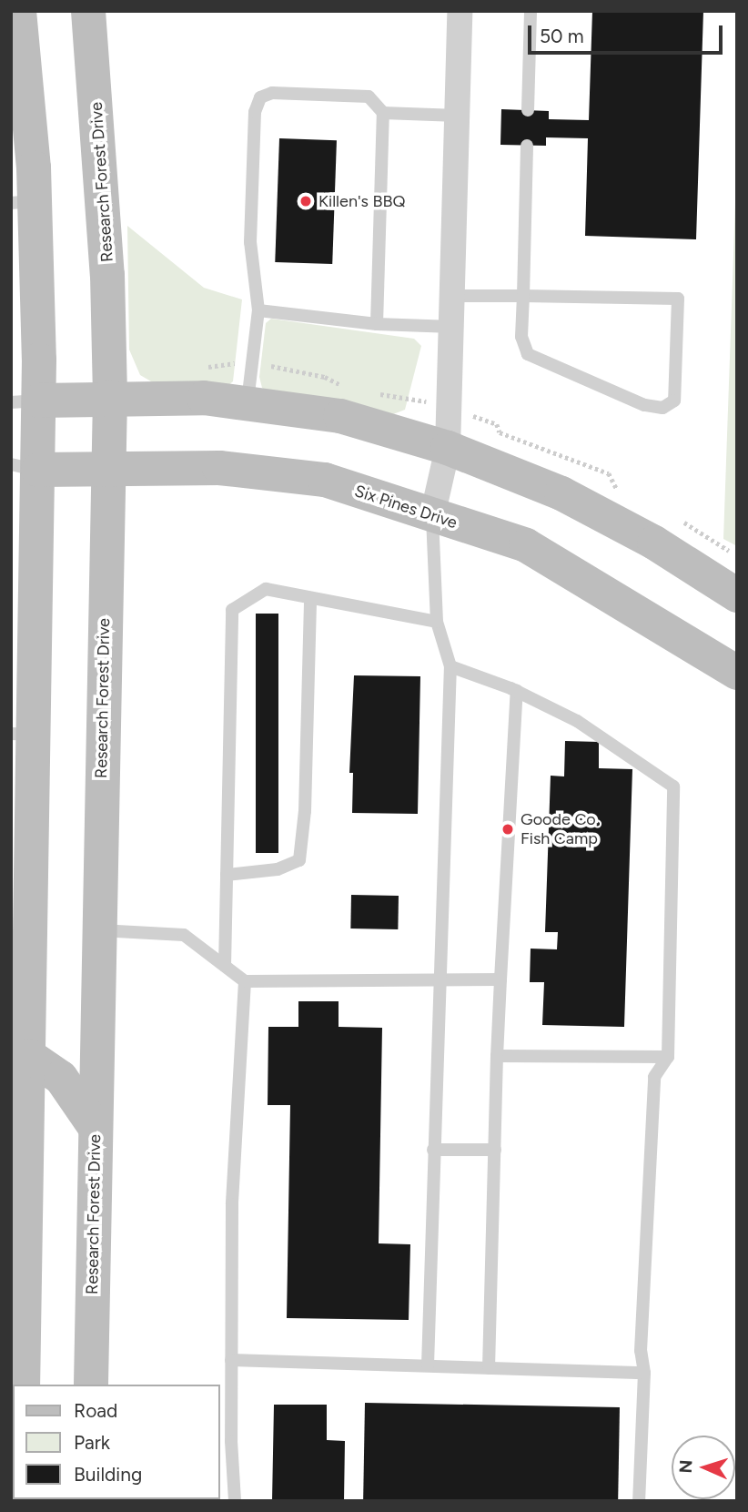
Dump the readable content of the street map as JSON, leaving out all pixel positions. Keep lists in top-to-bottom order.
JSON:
{
  "streets": {
    "main road": ["Research Forest Drive", "Six Pines Drive"]
  },
  "crossings": [
    ["Research Forest Drive", "Six Pines Drive"]
  ],
  "places": ["Killen's BBQ", "Goode Co. Fish Camp"],
  "legend": ["Road", "Park", "Building"],
  "scale_bar": "50 m",
  "north": "left"
}
